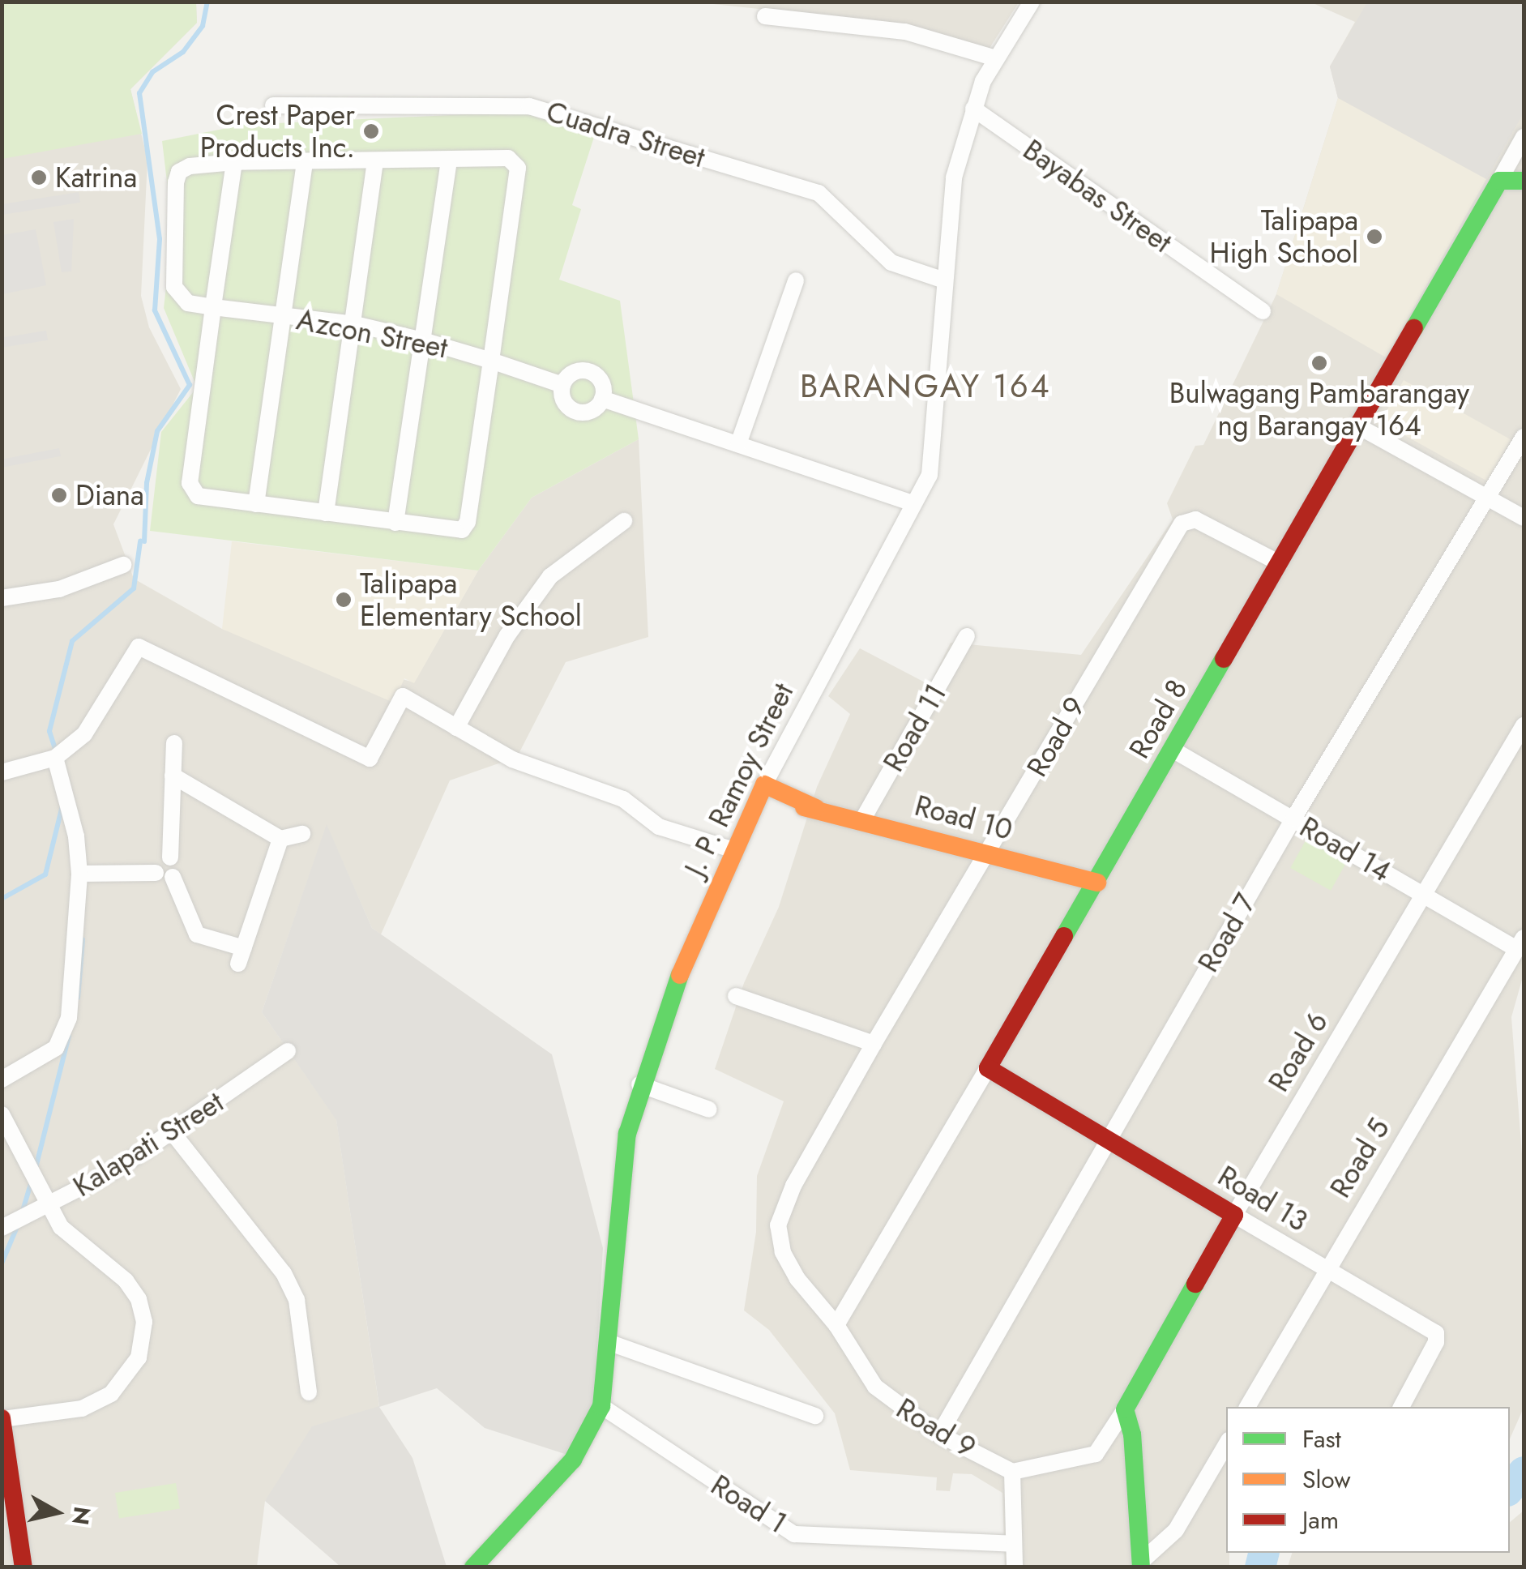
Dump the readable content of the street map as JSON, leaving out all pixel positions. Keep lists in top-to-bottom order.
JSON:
{
  "streets": {
    "street": [
      "Cuadra Street",
      "Bayabas Street",
      "Azcon Street",
      "Road 8",
      "Road 11",
      "Road 9",
      "J. P. Ramoy Street",
      "Road 10",
      "Road 14",
      "Road 7",
      "Road 6",
      "Kalapati Street",
      "Road 5",
      "Road 13",
      "Road 1"
    ]
  },
  "crossings": [
    ["Cuadra Street", "J. P. Ramoy Street"],
    ["Bayabas Street", "J. P. Ramoy Street"],
    ["Road 8", "Road 9"],
    ["Road 8", "Road 10"],
    ["Road 8", "Road 14"],
    ["Road 8", "Road 13"],
    ["Road 11", "Road 10"],
    ["Road 9", "Road 10"],
    ["Road 9", "Road 7"],
    ["J. P. Ramoy Street", "Road 10"],
    ["J. P. Ramoy Street", "Road 1"],
    ["Road 14", "Road 7"],
    ["Road 14", "Road 6"],
    ["Road 14", "Road 5"],
    ["Road 7", "Road 13"],
    ["Road 6", "Road 13"],
    ["Road 5", "Road 13"]
  ],
  "districts": ["BARANGAY 164"],
  "places": [
    "Crest Paper Products Inc.",
    "Katrina",
    "Talipapa High School",
    "Bulwagang Pambarangay ng Barangay 164",
    "Diana",
    "Talipapa Elementary School"
  ],
  "legend": ["Fast", "Slow", "Jam"],
  "north": "right"
}
